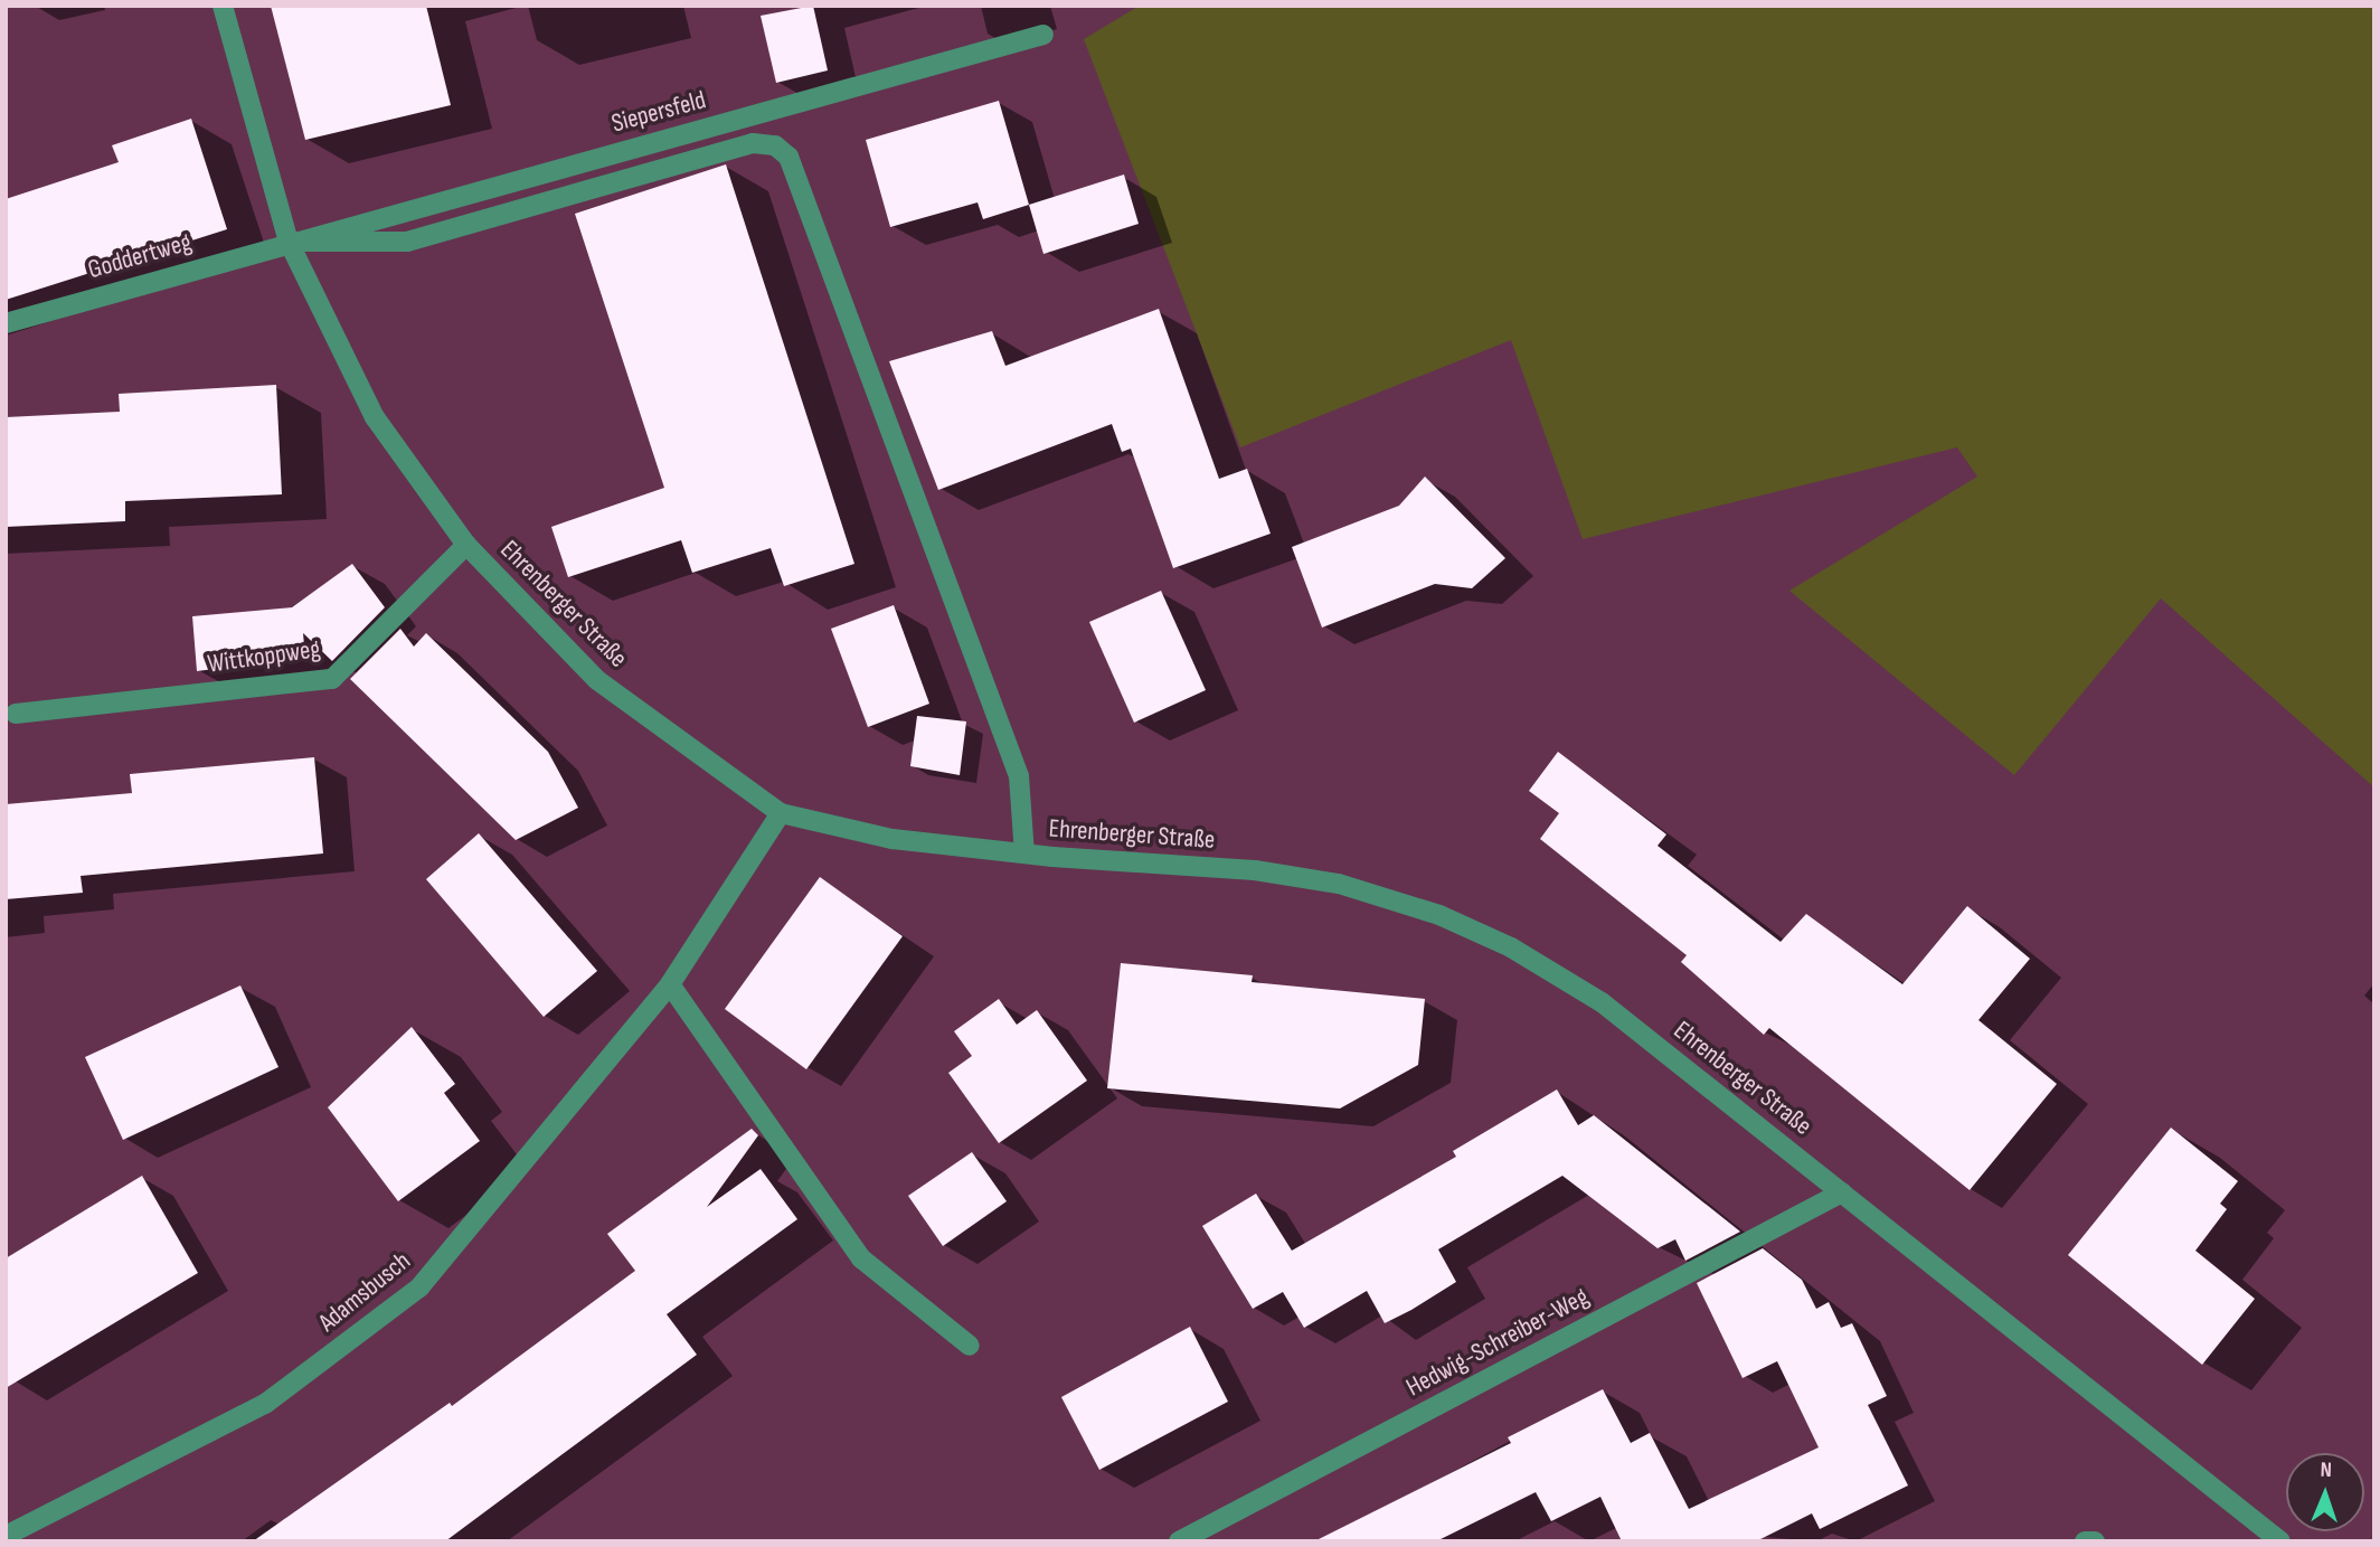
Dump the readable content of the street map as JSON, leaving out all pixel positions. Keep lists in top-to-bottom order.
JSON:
{
  "streets": {
    "street": [
      "Siepersfeld",
      "Goddertweg",
      "Ehrenberger Straße",
      "Wittkoppweg",
      "Adamsbusch",
      "Hedwig-Schreiber-Weg"
    ]
  },
  "crossings": [
    ["Siepersfeld", "Goddertweg"],
    ["Siepersfeld", "Ehrenberger Straße"],
    ["Goddertweg", "Ehrenberger Straße"],
    ["Ehrenberger Straße", "Wittkoppweg"],
    ["Ehrenberger Straße", "Adamsbusch"],
    ["Ehrenberger Straße", "Hedwig-Schreiber-Weg"]
  ],
  "north": "top"
}
